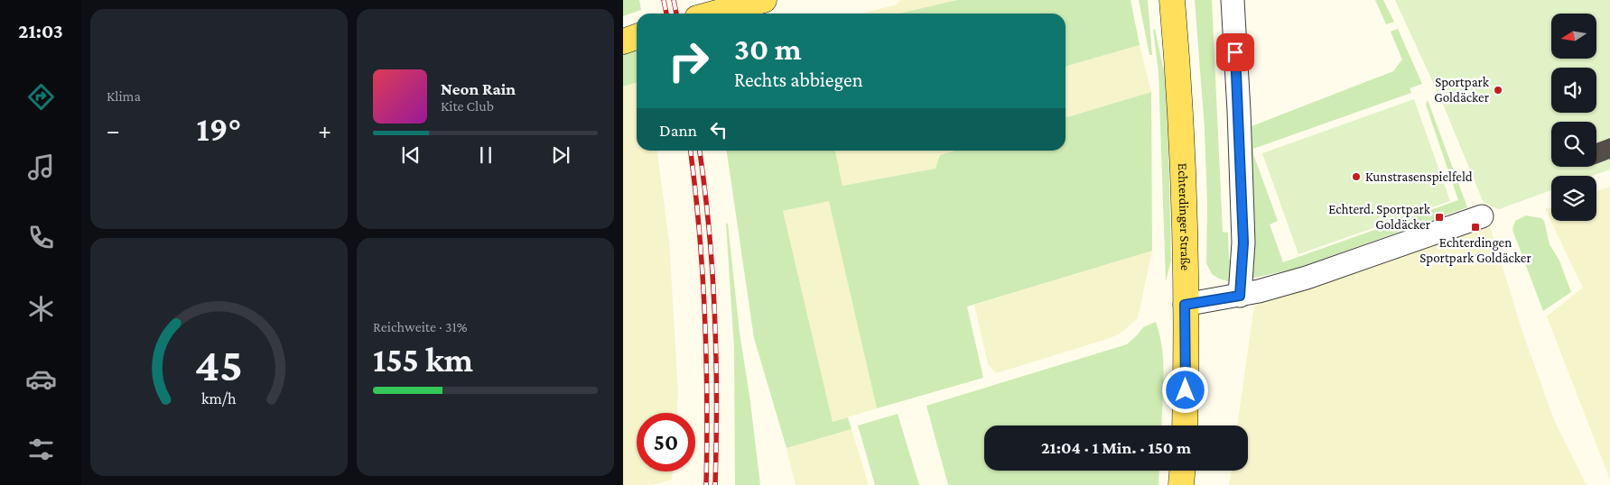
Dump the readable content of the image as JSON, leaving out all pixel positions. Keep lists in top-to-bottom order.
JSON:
{
  "streets": {
    "main road": ["Echterdinger Straße"]
  },
  "places": {
    "other": ["Sportpark Goldäcker", "Kunstrasenspielfeld"],
    "transit": ["Echterd. Sportpark Goldäcker", "Echterdingen Sportpark Goldäcker"]
  },
  "north": "left",
  "page": {
    "tabs": "21:03",
    "tile": [
      "Klima",
      ["Reichweite · 31%", "155 km"]
    ],
    "turn": ["30 m", "Rechts abbiegen"],
    "song": ["Neon Rain", "Kite Club"],
    "then": "Dann",
    "heat": ["−", "19°", "+"],
    "limit": "50",
    "trip": "21:04 · 1 Min. · 150 m",
    "gauge": ["45", "km/h"]
  }
}
